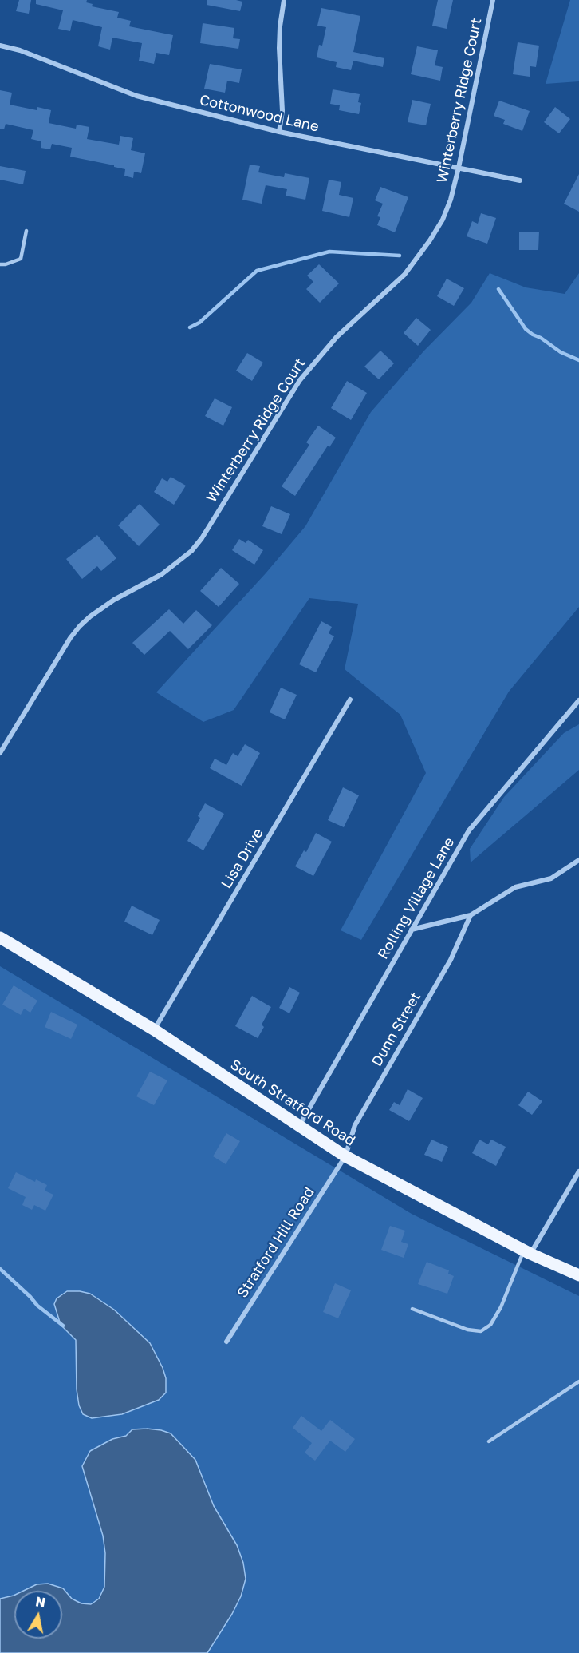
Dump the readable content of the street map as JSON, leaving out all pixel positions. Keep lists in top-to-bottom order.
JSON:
{
  "streets": {
    "main road": ["South Stratford Road"],
    "street": [
      "Winterberry Ridge Court",
      "Cottonwood Lane",
      "Lisa Drive",
      "Rolling Village Lane",
      "Dunn Street",
      "Stratford Hill Road"
    ]
  },
  "crossings": [
    ["Winterberry Ridge Court", "Cottonwood Lane"],
    ["Lisa Drive", "South Stratford Road"],
    ["Rolling Village Lane", "South Stratford Road"],
    ["Dunn Street", "South Stratford Road"],
    ["Dunn Street", "Stratford Hill Road"],
    ["South Stratford Road", "Stratford Hill Road"]
  ],
  "north": "top"
}
